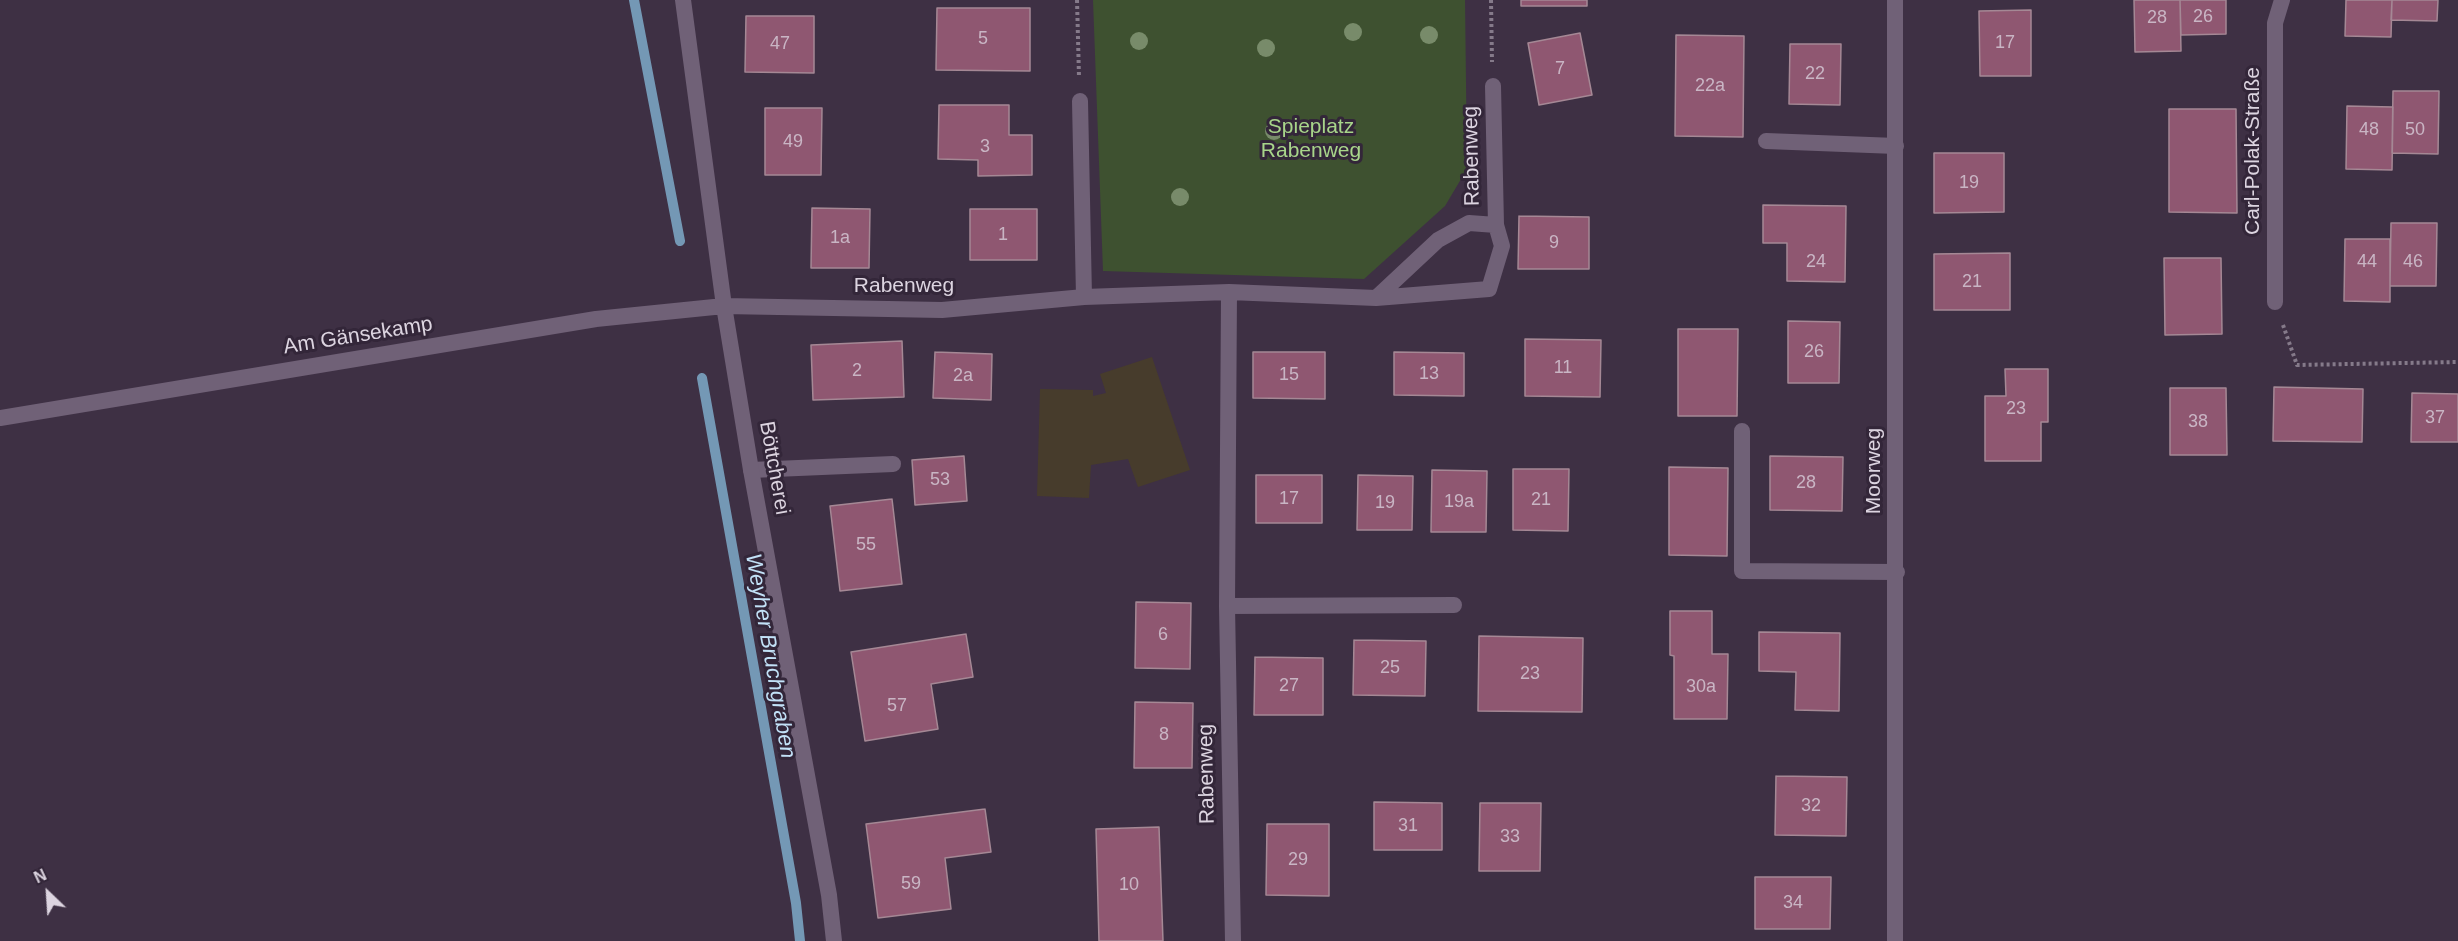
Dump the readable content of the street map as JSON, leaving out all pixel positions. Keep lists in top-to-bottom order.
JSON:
{
  "streets": {
    "street": [
      "Carl-Polak-Straße",
      "Rabenweg",
      "Am Gänsekamp",
      "Böttcherei",
      "Moorweg"
    ]
  },
  "crossings": [
    ["Rabenweg", "Am Gänsekamp"],
    ["Rabenweg", "Böttcherei"],
    ["Am Gänsekamp", "Böttcherei"]
  ],
  "water": ["Weyher Bruchgraben"],
  "parks": ["Spieplatz Rabenweg"],
  "house_numbers": [
    "26",
    "28",
    "5",
    "17",
    "47",
    "7",
    "22",
    "22a",
    "48",
    "50",
    "49",
    "3",
    "19",
    "1",
    "1a",
    "9",
    "24",
    "44",
    "46",
    "21",
    "26",
    "11",
    "2",
    "13",
    "15",
    "2a",
    "23",
    "37",
    "38",
    "53",
    "28",
    "17",
    "21",
    "19a",
    "19",
    "55",
    "6",
    "25",
    "23",
    "27",
    "30a",
    "57",
    "8",
    "32",
    "31",
    "33",
    "29",
    "59",
    "10",
    "34"
  ],
  "north": "top left"
}
